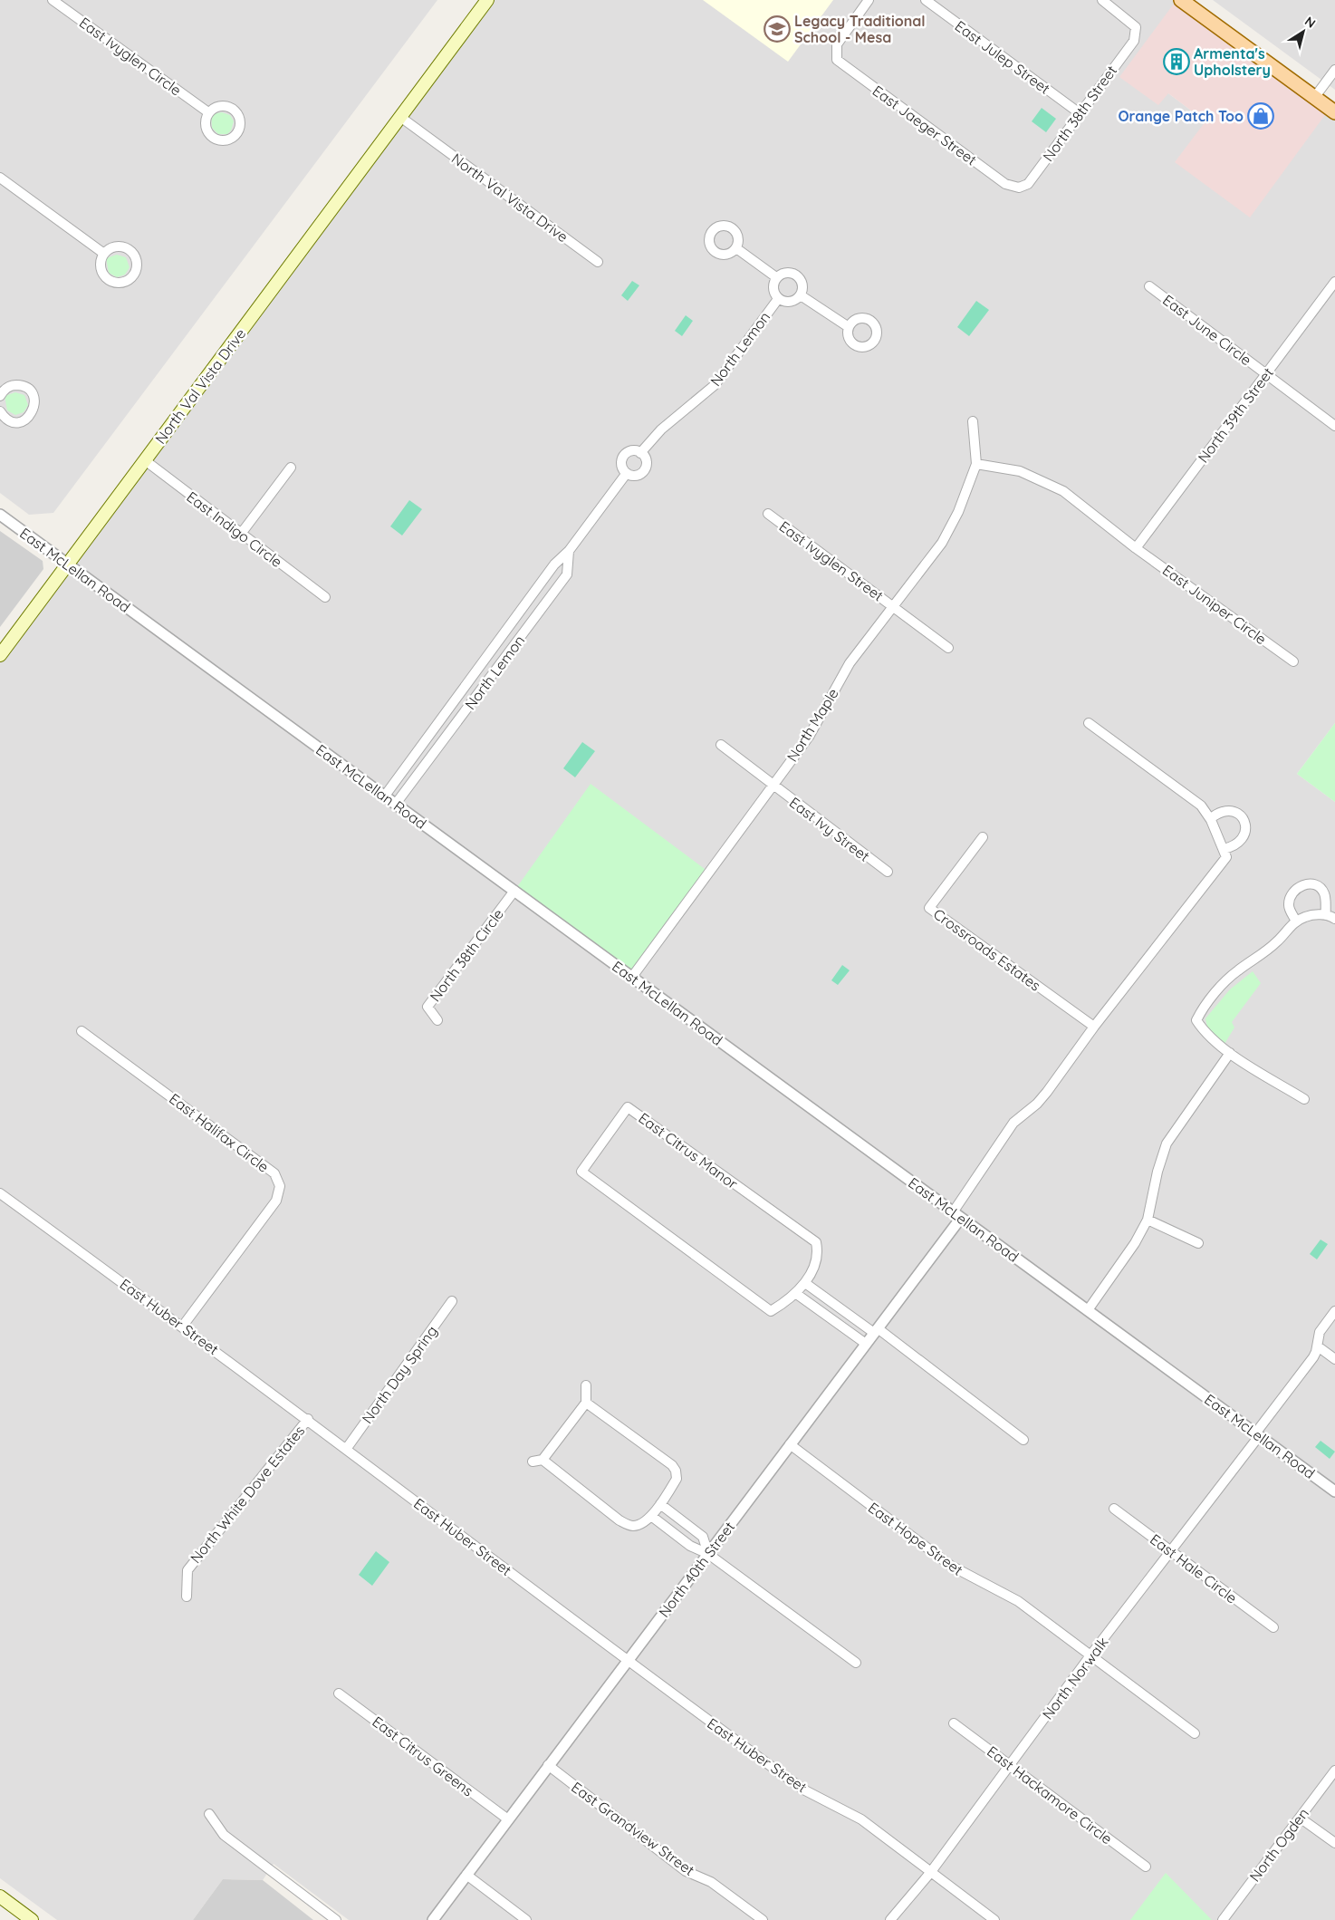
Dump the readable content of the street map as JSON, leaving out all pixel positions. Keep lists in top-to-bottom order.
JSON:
{
  "streets": {
    "main road": ["North Val Vista Drive"],
    "street": [
      "East Ivyglen Circle",
      "East Julep Street",
      "North 38th Street",
      "East Jaeger Street",
      "East June Circle",
      "North Lemon",
      "North 39th Street",
      "East Indigo Circle",
      "East Ivyglen Street",
      "East McLellan Road",
      "East Juniper Circle",
      "North Maple",
      "East Ivy Street",
      "Crossroads Estates",
      "North 38th Circle",
      "East Halifax Circle",
      "East Citrus Manor",
      "East Huber Street",
      "North Day Spring",
      "North White Dove Estates",
      "East Hope Street",
      "East Hale Circle",
      "North 40th Street",
      "North Norwalk",
      "East Citrus Greens",
      "East Hackamore Circle",
      "East Grandview Street",
      "North Ogden"
    ]
  },
  "crossings": [
    ["East Julep Street", "North 38th Street"],
    ["North 38th Street", "East Jaeger Street"],
    ["North Val Vista Drive", "East Indigo Circle"],
    ["North Val Vista Drive", "East McLellan Road"],
    ["East June Circle", "North 39th Street"],
    ["North Lemon", "East McLellan Road"],
    ["North 39th Street", "East Juniper Circle"],
    ["East Ivyglen Street", "North Maple"],
    ["East McLellan Road", "North Maple"],
    ["East McLellan Road", "North 38th Circle"],
    ["East McLellan Road", "North 40th Street"],
    ["East McLellan Road", "North Norwalk"],
    ["East Juniper Circle", "North Maple"],
    ["North Maple", "East Ivy Street"],
    ["East Halifax Circle", "East Huber Street"],
    ["East Huber Street", "North Day Spring"],
    ["East Huber Street", "North White Dove Estates"],
    ["East Huber Street", "North 40th Street"],
    ["East Huber Street", "North Norwalk"],
    ["East Hope Street", "North 40th Street"],
    ["East Hope Street", "North Norwalk"],
    ["East Hale Circle", "North Norwalk"],
    ["North 40th Street", "East Citrus Greens"],
    ["North 40th Street", "East Grandview Street"],
    ["North Norwalk", "East Hackamore Circle"]
  ],
  "places": {
    "school or university": ["Legacy Traditional School - Mesa"],
    "building": ["Armenta's Upholstery"],
    "shop": ["Orange Patch Too"]
  },
  "north": "top right"
}
